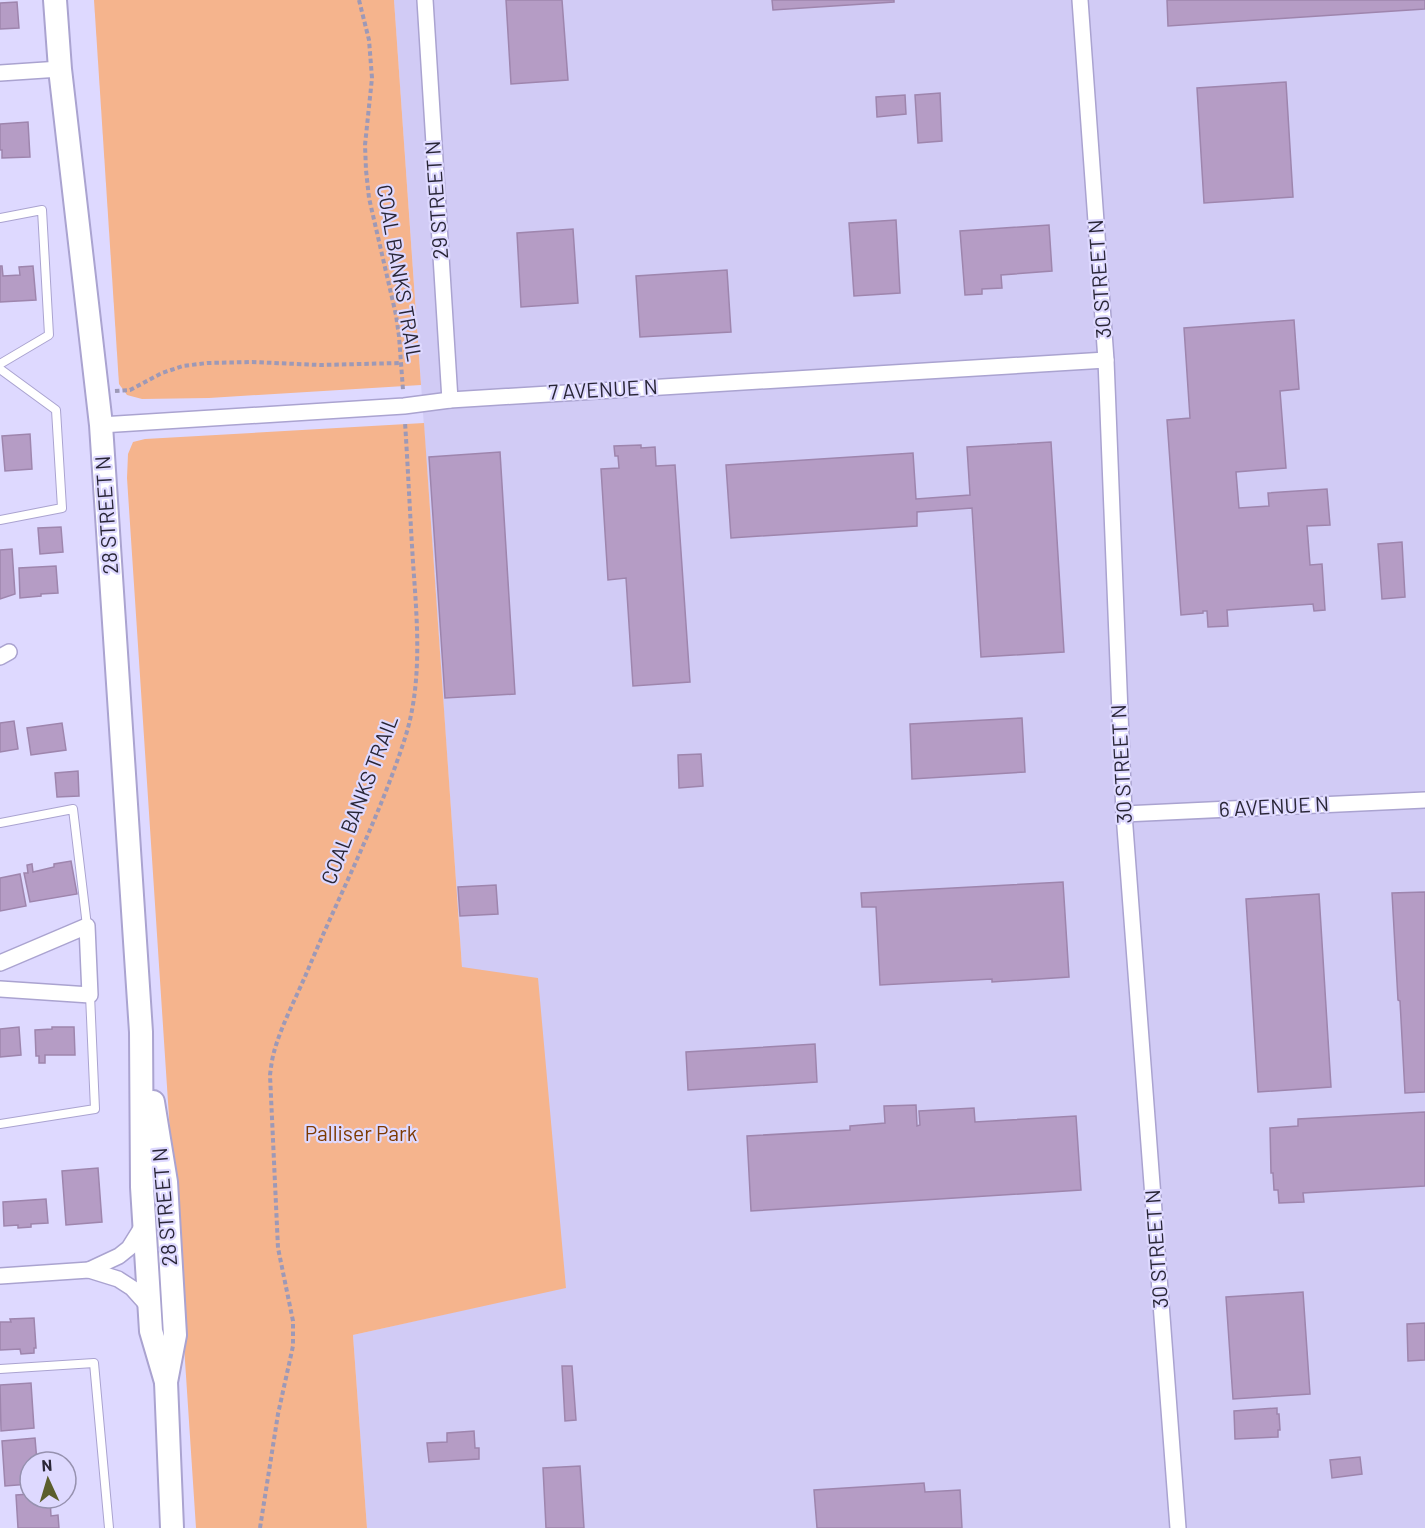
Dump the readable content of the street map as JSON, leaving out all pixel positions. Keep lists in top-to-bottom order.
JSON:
{
  "streets": {
    "main road": ["28 STREET N"],
    "street": [
      "29 STREET N",
      "30 STREET N",
      "7 AVENUE N",
      "6 AVENUE N"
    ],
    "path": ["COAL BANKS TRAIL"]
  },
  "crossings": [
    ["29 STREET N", "7 AVENUE N"],
    ["COAL BANKS TRAIL", "7 AVENUE N"],
    ["30 STREET N", "7 AVENUE N"],
    ["30 STREET N", "6 AVENUE N"],
    ["7 AVENUE N", "28 STREET N"]
  ],
  "parks": ["Palliser Park"],
  "north": "top"
}
